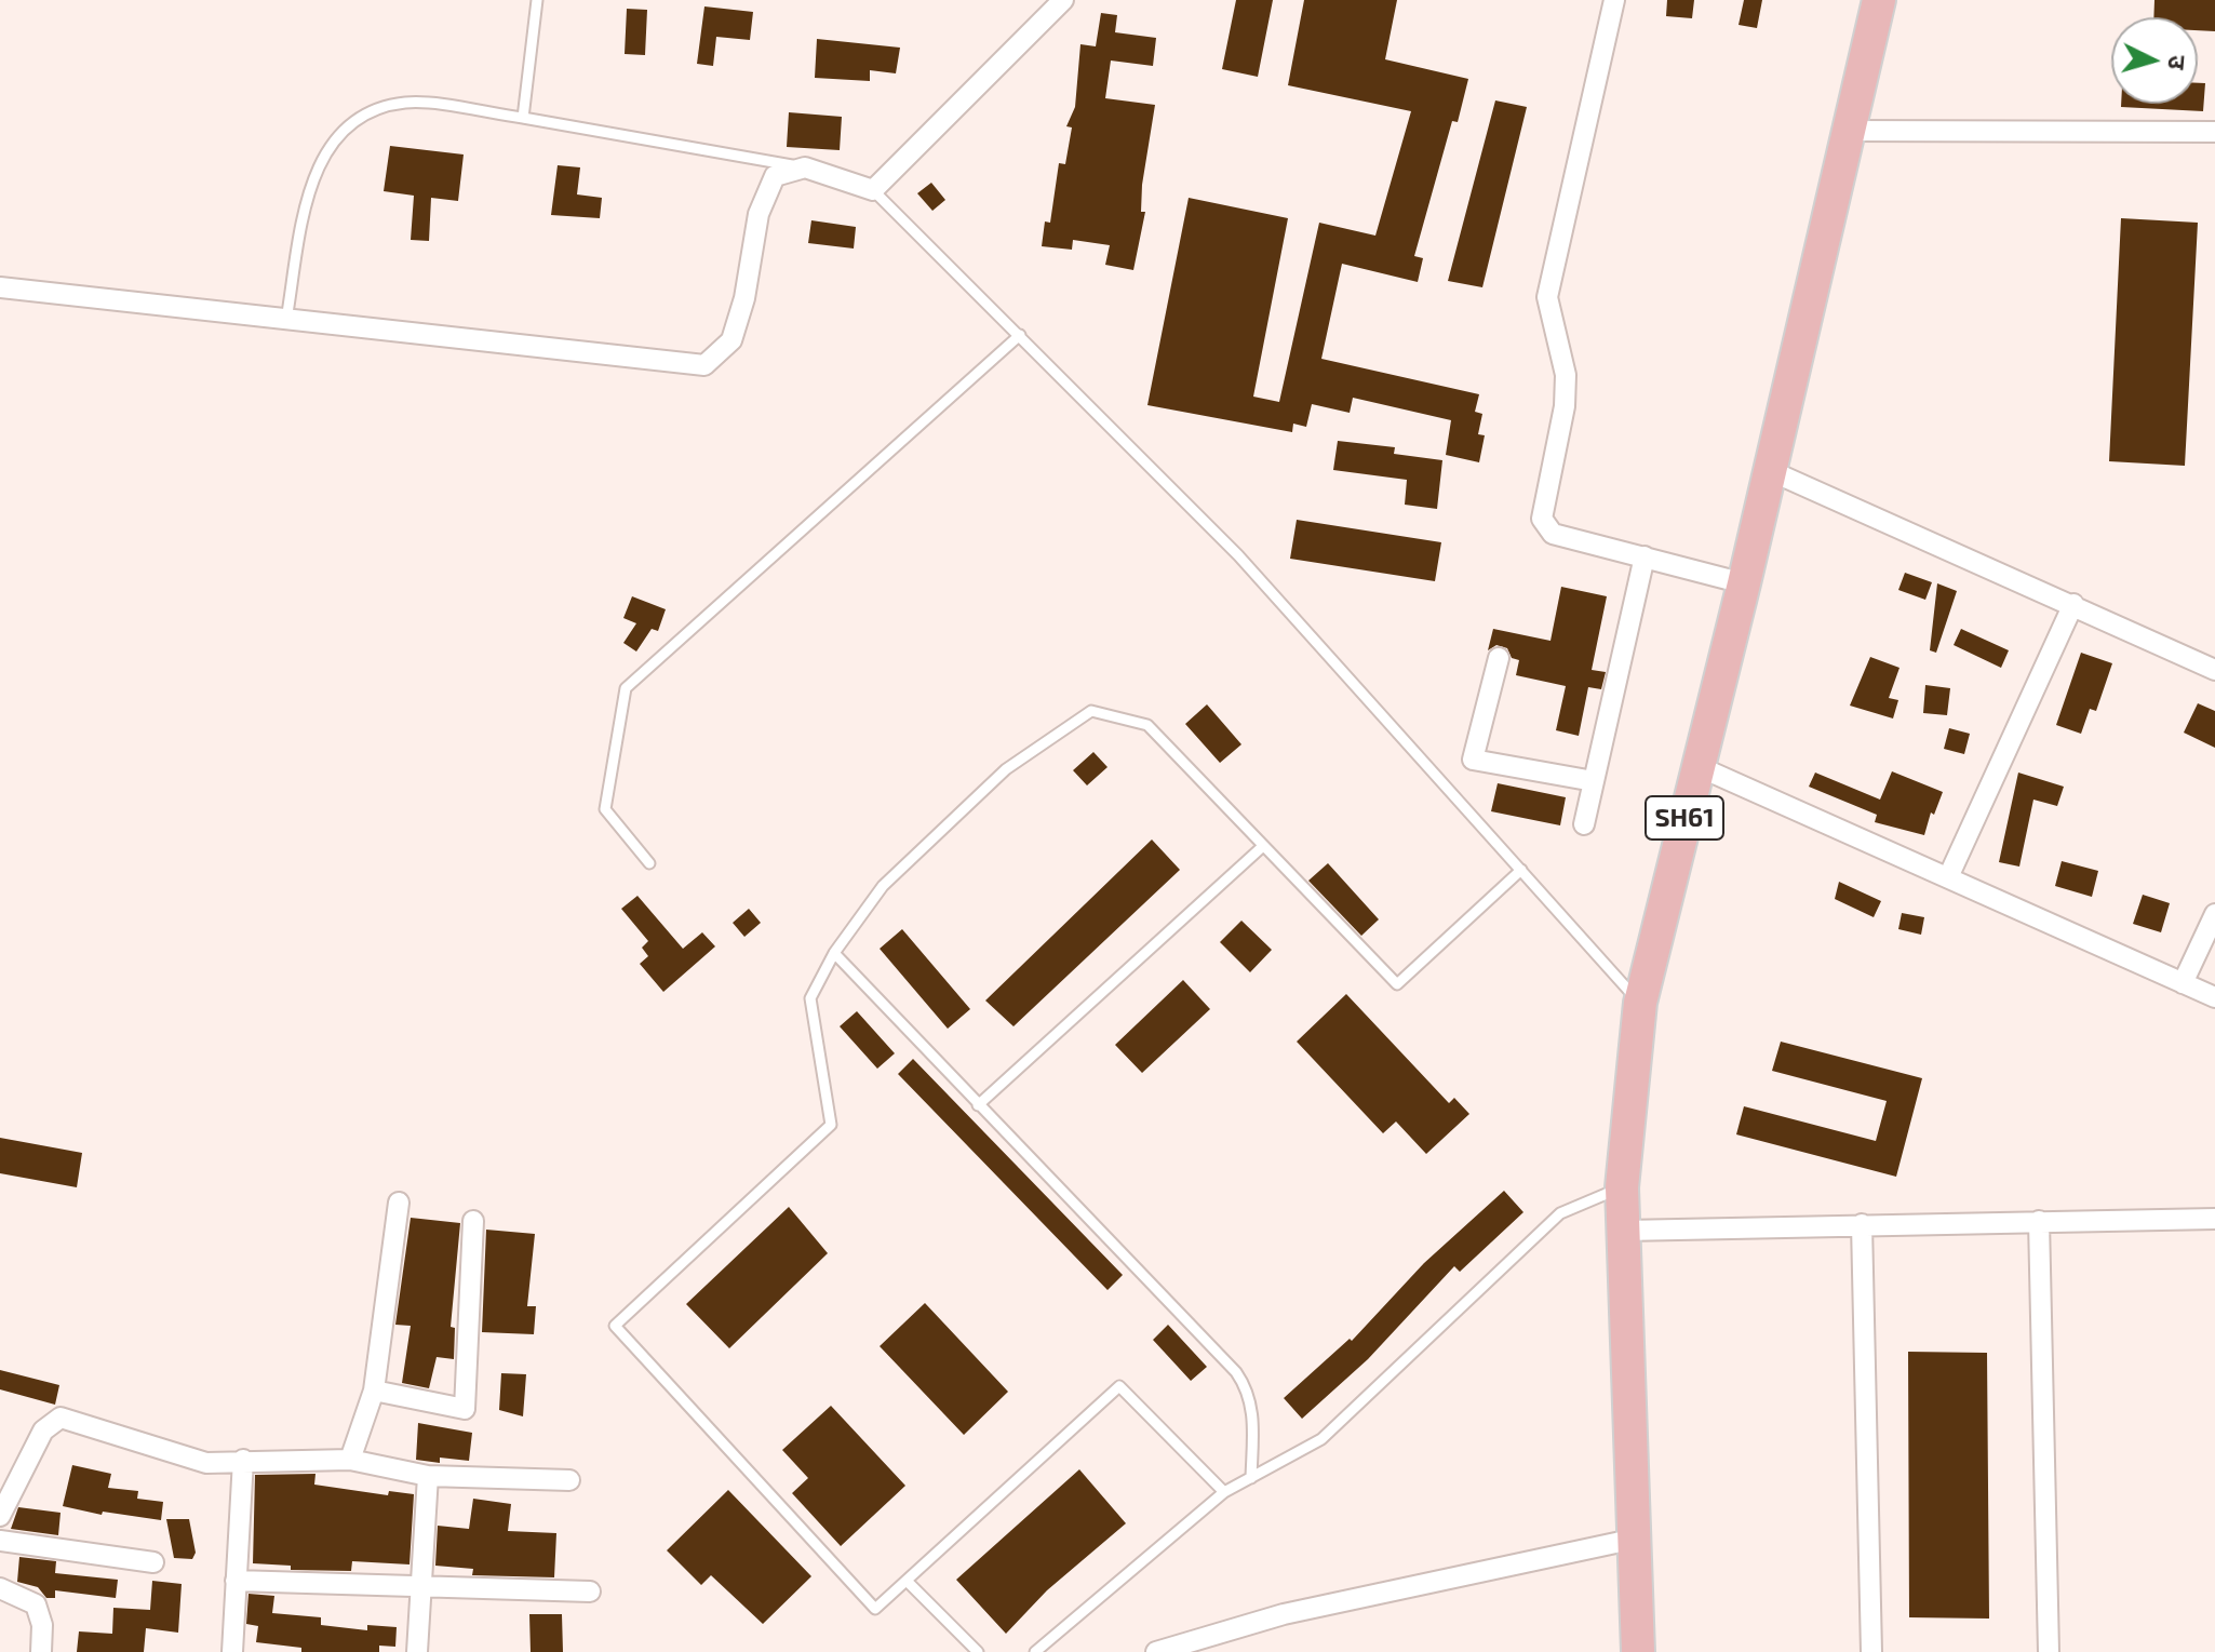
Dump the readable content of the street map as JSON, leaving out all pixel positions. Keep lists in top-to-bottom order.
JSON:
{
  "streets": {
    "main road": ["SH61"]
  },
  "north": "right"
}
